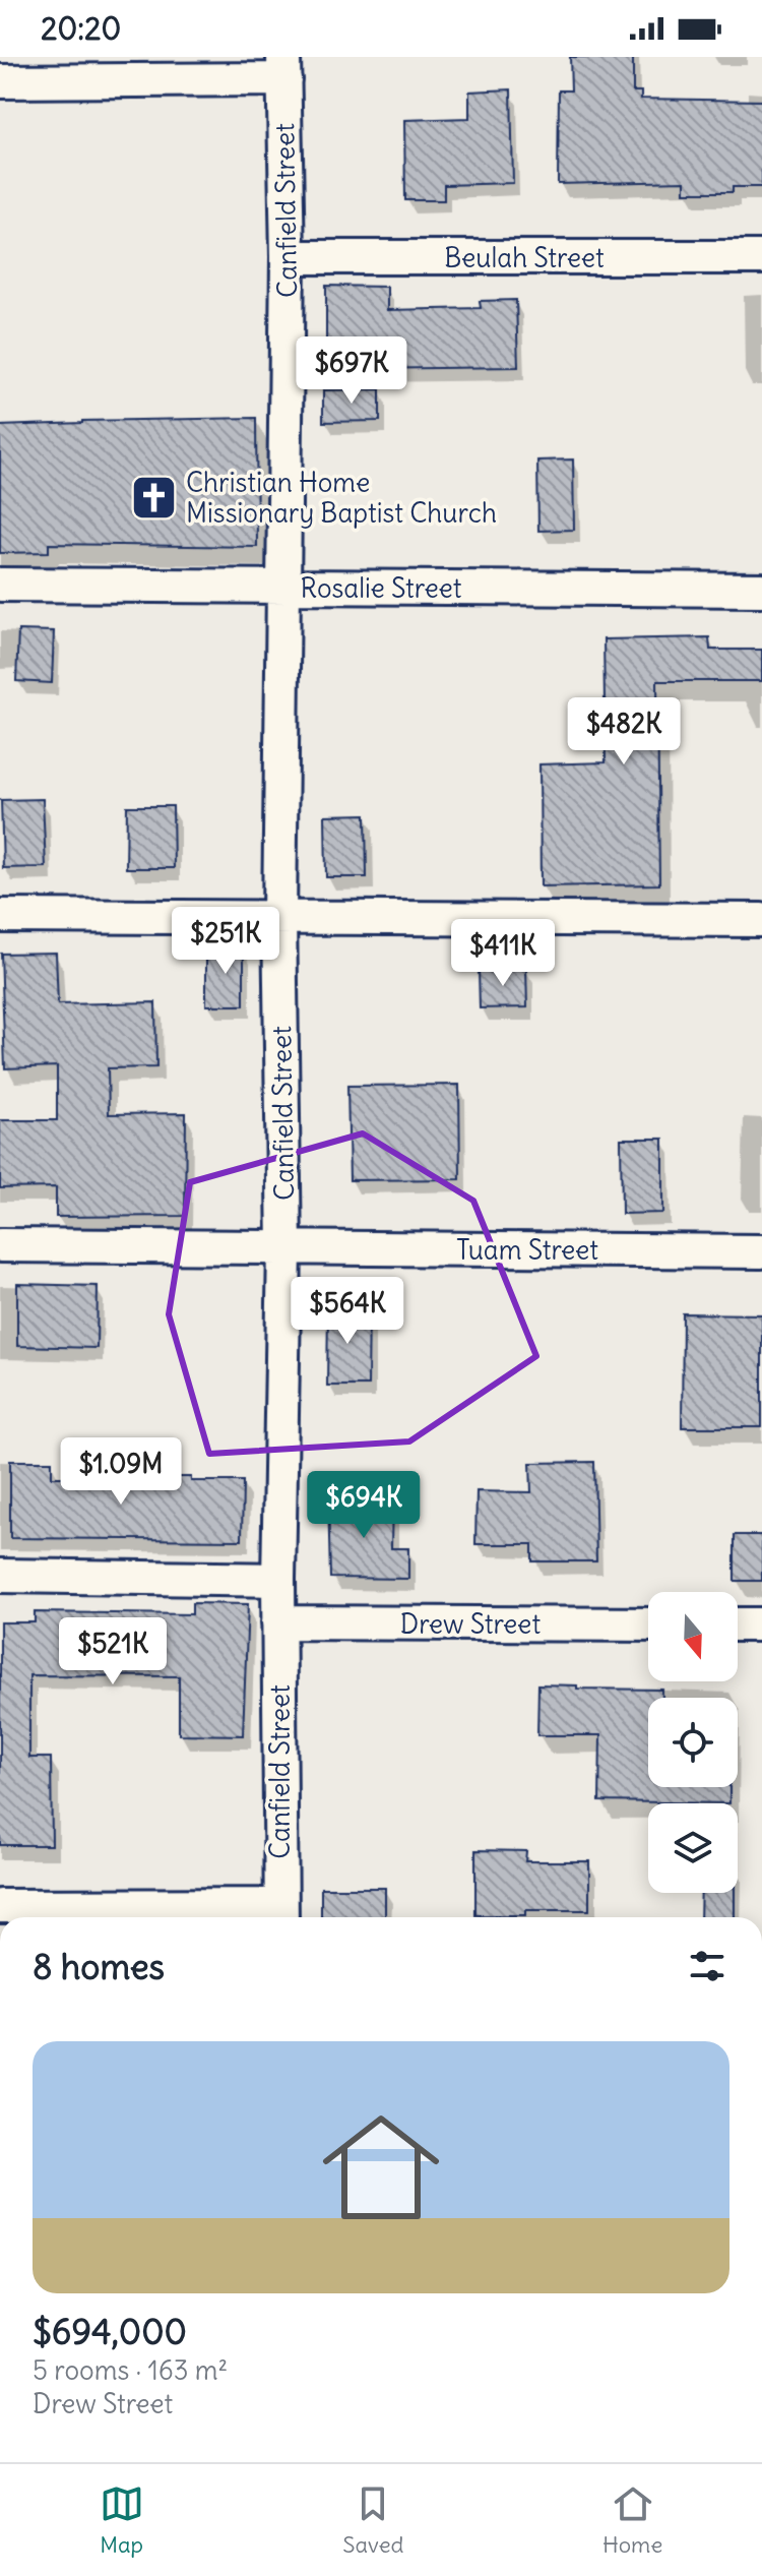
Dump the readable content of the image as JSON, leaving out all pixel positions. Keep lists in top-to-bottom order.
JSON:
{
  "streets": {
    "street": [
      "Canfield Street",
      "Beulah Street",
      "Rosalie Street",
      "Tuam Street",
      "Drew Street"
    ]
  },
  "crossings": [
    ["Canfield Street", "Beulah Street"],
    ["Canfield Street", "Rosalie Street"],
    ["Canfield Street", "Tuam Street"],
    ["Canfield Street", "Drew Street"]
  ],
  "places": {
    "church": ["Christian Home Missionary Baptist Church"]
  },
  "north": "bottom",
  "page": {
    "status": "20:20",
    "price": [
      "$697K",
      "$482K",
      "$251K",
      "$411K",
      "$564K",
      "$1.09M",
      "$694K",
      "$521K"
    ],
    "heading": "8 homes",
    "list": [
      {
        "name": "$694,000",
        "note": "5 rooms · 163 m² · Drew Street"
      }
    ],
    "tabs": ["Map", "Saved", "Home"]
  }
}
